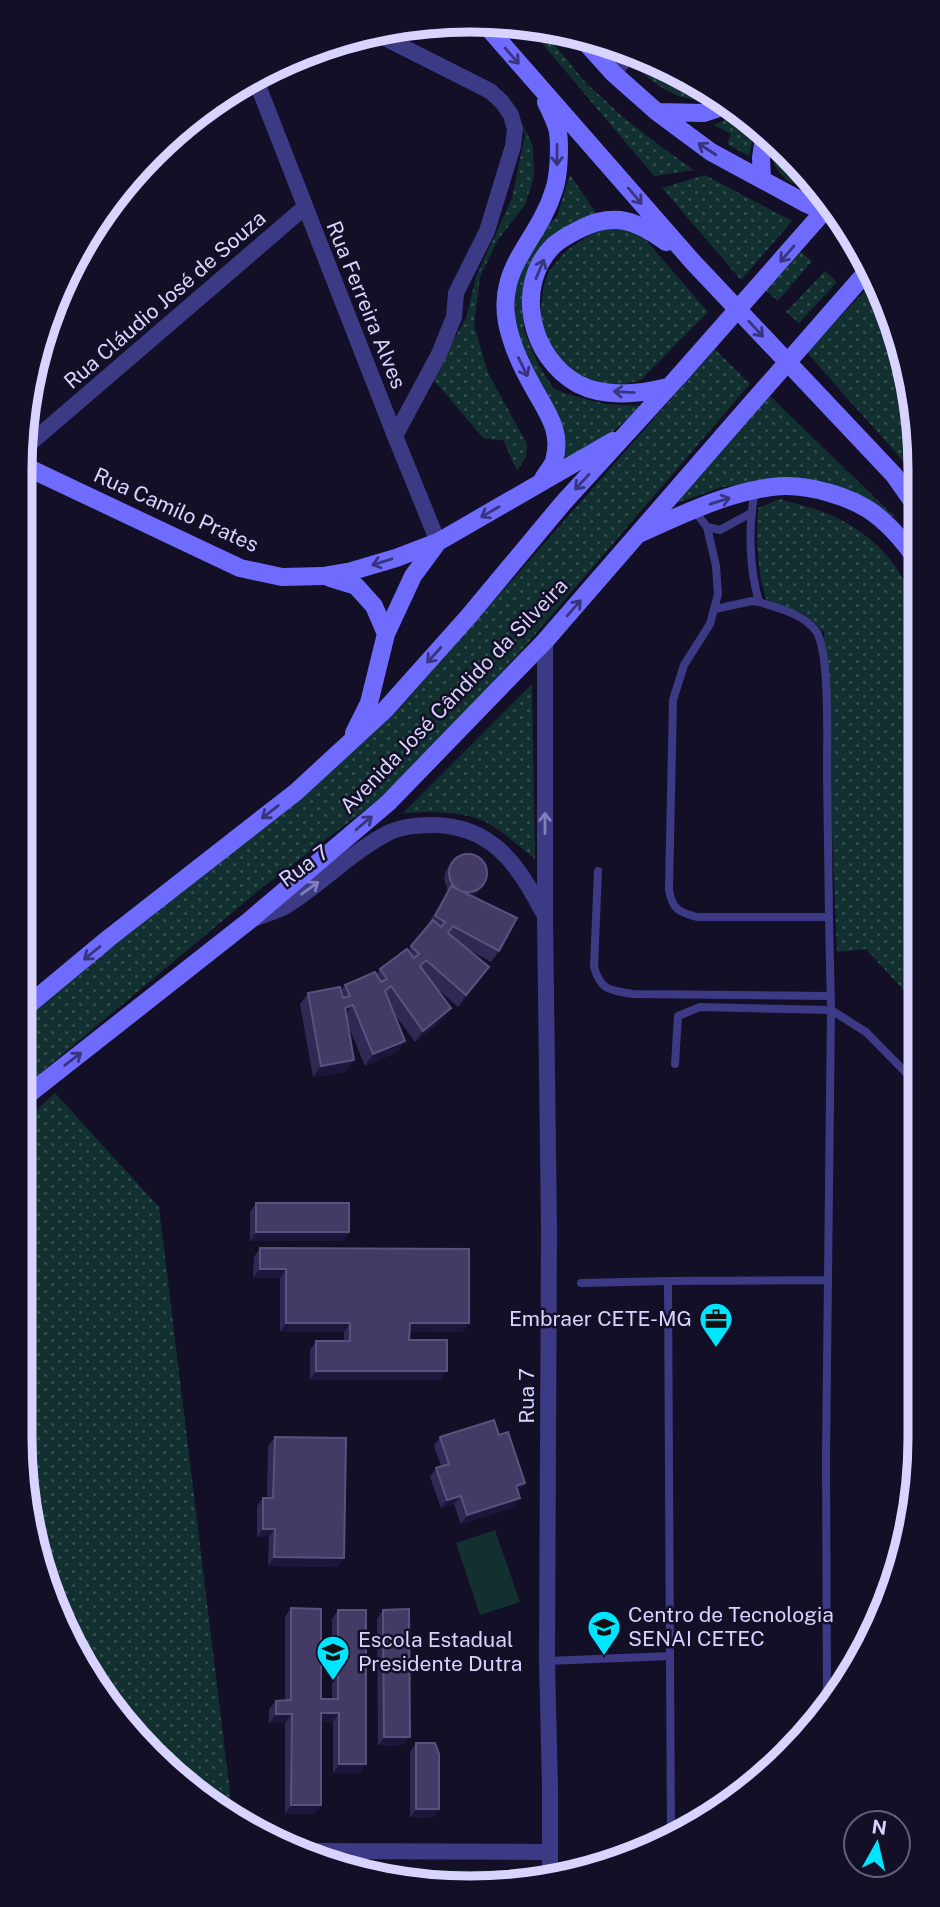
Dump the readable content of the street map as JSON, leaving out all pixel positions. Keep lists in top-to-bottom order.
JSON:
{
  "streets": {
    "main road": ["Rua Camilo Prates", "Avenida José Cândido da Silveira"],
    "street": ["Rua Cláudio José de Souza", "Rua Ferreira Alves", "Rua 7"]
  },
  "crossings": [
    ["Rua Cláudio José de Souza", "Rua Ferreira Alves"],
    ["Rua Ferreira Alves", "Rua Camilo Prates"],
    ["Avenida José Cândido da Silveira", "Rua 7"]
  ],
  "places": {
    "office": ["Embraer CETE-MG"],
    "school or university": ["Centro de Tecnologia SENAI CETEC", "Escola Estadual Presidente Dutra"]
  },
  "north": "top"
}
